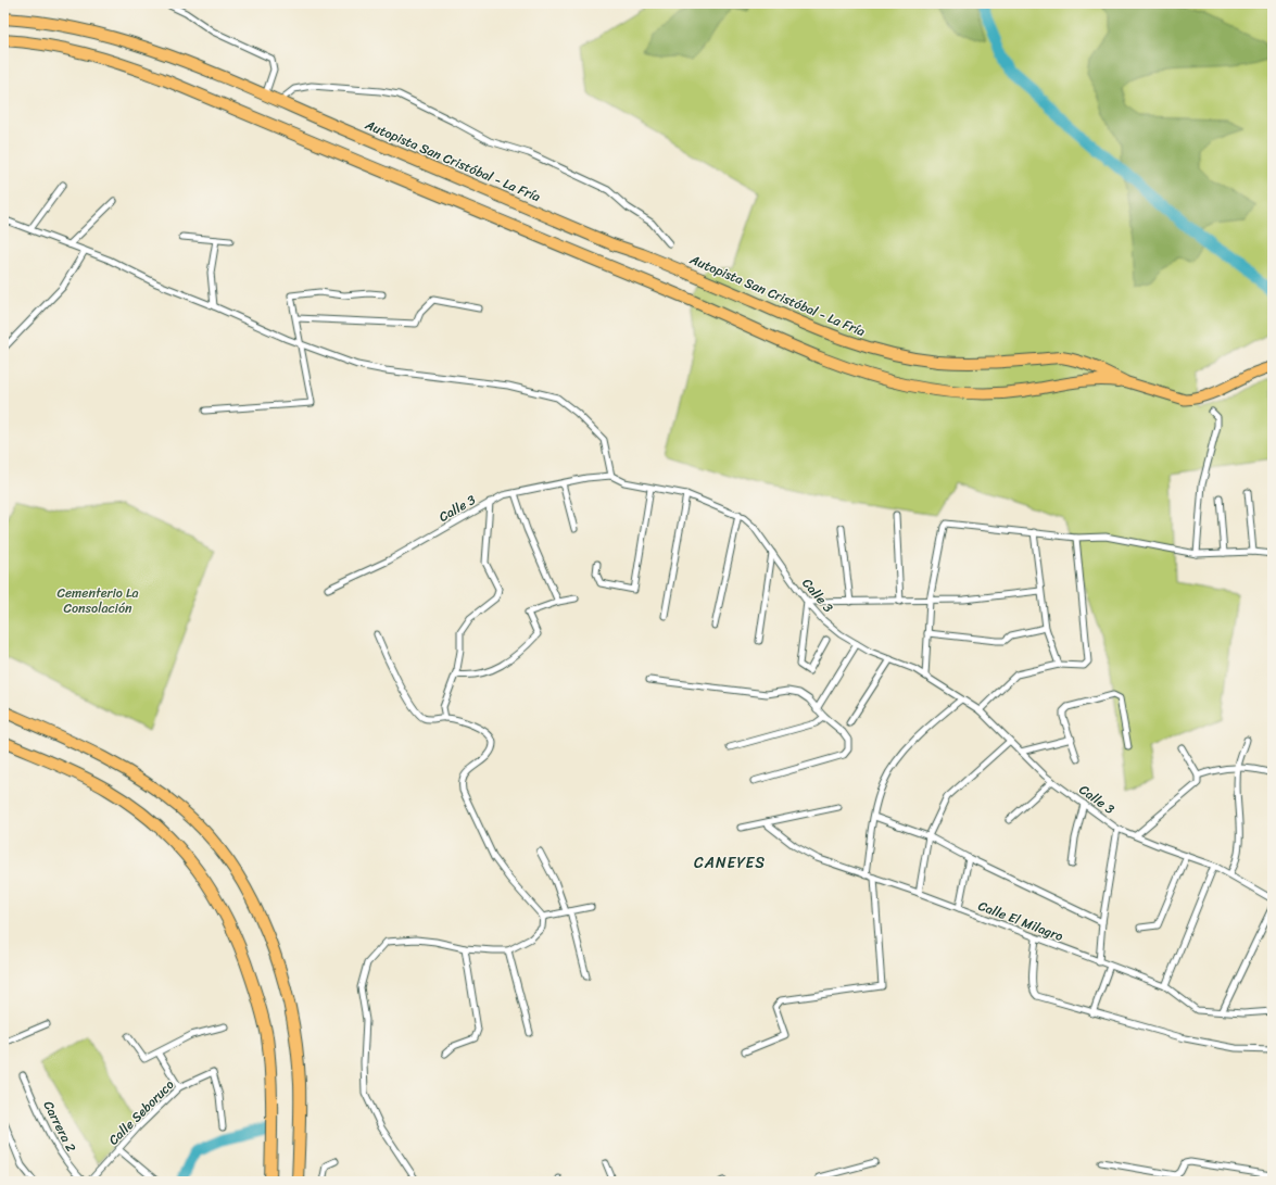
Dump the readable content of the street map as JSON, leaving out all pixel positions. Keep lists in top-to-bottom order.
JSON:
{
  "streets": {
    "highway": ["Autopista San Cristóbal - La Fría"],
    "street": [
      "Calle 3",
      "Calle El Milagro",
      "Calle Seboruco",
      "Carrera 2"
    ]
  },
  "districts": ["CANEYES"],
  "parks": ["Cementerio La Consolación"]
}
